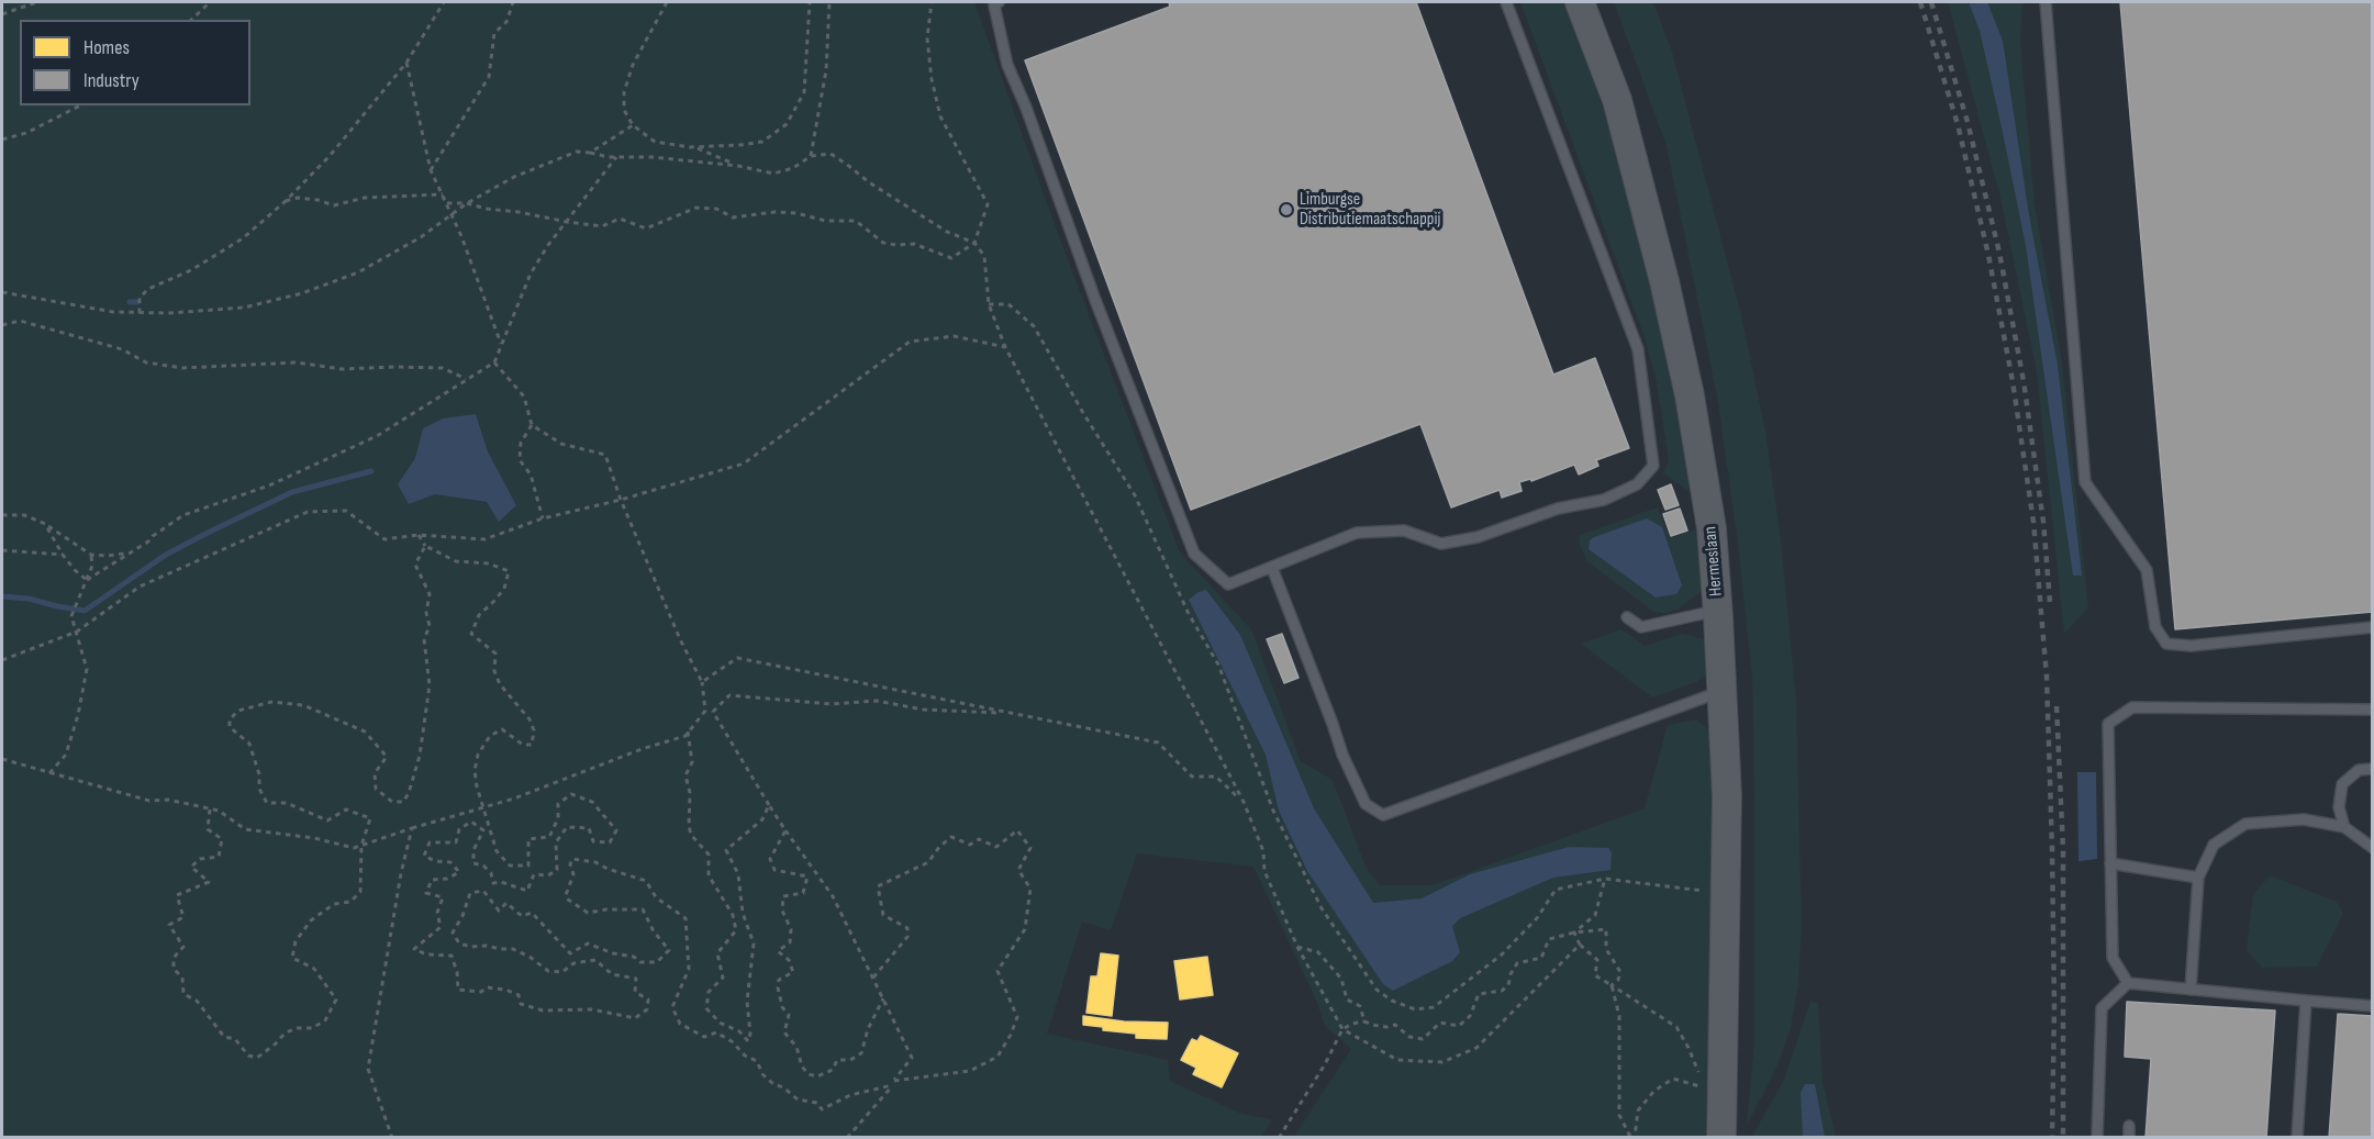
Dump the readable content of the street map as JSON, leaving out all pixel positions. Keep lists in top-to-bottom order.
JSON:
{
  "streets": {
    "street": ["Hermeslaan"]
  },
  "places": ["Limburgse Distributiemaatschappij"],
  "legend": ["Homes", "Industry"]
}
